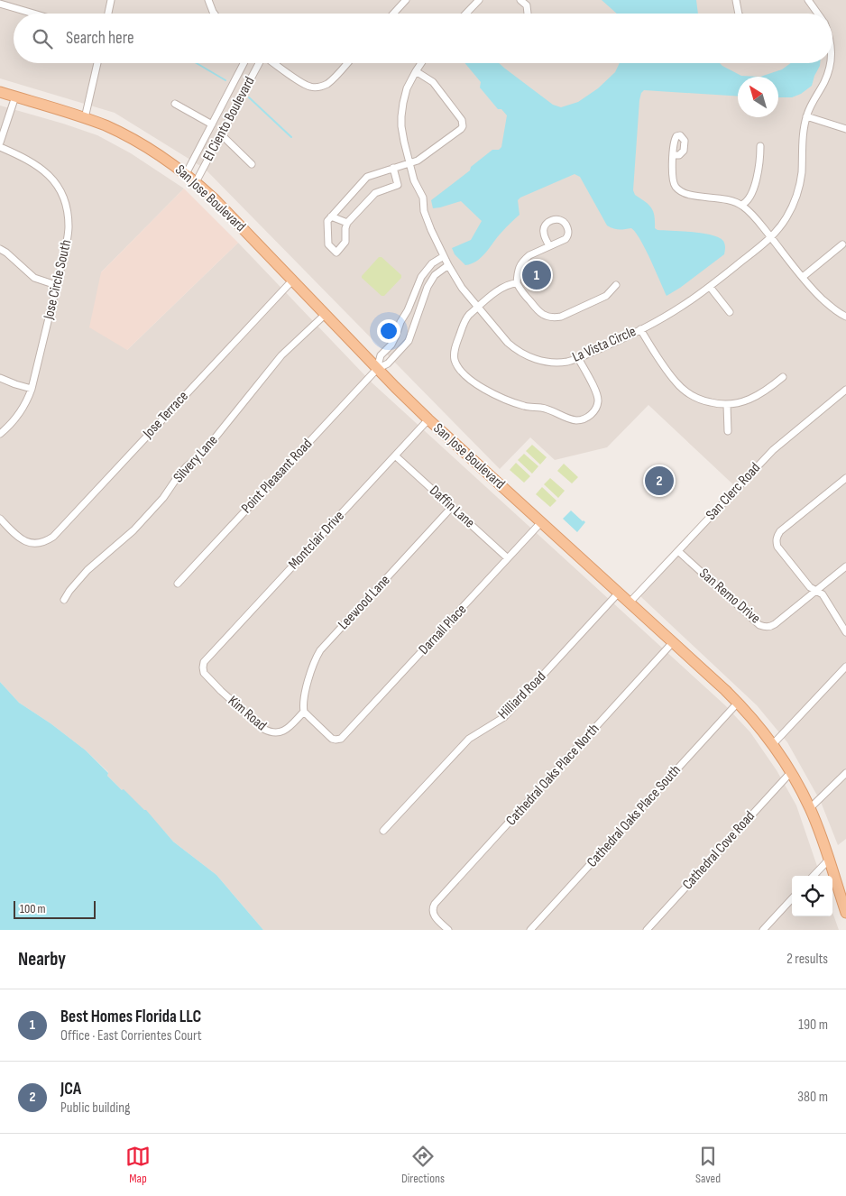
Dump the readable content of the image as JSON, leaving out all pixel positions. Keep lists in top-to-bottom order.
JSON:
{
  "streets": {
    "main road": ["San Jose Boulevard"],
    "street": [
      "El Ciento Boulevard",
      "Jose Circle South",
      "La Vista Circle",
      "Jose Terrace",
      "Silvery Lane",
      "Point Pleasant Road",
      "San Clerc Road",
      "Daffin Lane",
      "Montclair Drive",
      "San Remo Drive",
      "Leewood Lane",
      "Darnall Place",
      "Hilliard Road",
      "Kim Road",
      "Cathedral Oaks Place North",
      "Cathedral Oaks Place South",
      "Cathedral Cove Road"
    ]
  },
  "crossings": [
    ["El Ciento Boulevard", "San Jose Boulevard"],
    ["San Jose Boulevard", "Jose Terrace"],
    ["San Jose Boulevard", "Silvery Lane"],
    ["San Jose Boulevard", "Point Pleasant Road"],
    ["San Jose Boulevard", "San Clerc Road"],
    ["San Jose Boulevard", "Montclair Drive"],
    ["San Jose Boulevard", "Darnall Place"],
    ["San Jose Boulevard", "Hilliard Road"],
    ["San Jose Boulevard", "Cathedral Oaks Place North"],
    ["San Jose Boulevard", "Cathedral Oaks Place South"],
    ["San Jose Boulevard", "Cathedral Cove Road"],
    ["La Vista Circle", "Point Pleasant Road"],
    ["San Clerc Road", "San Remo Drive"],
    ["Daffin Lane", "Montclair Drive"],
    ["Daffin Lane", "Leewood Lane"],
    ["Daffin Lane", "Darnall Place"],
    ["Montclair Drive", "Kim Road"],
    ["Leewood Lane", "Darnall Place"],
    ["Leewood Lane", "Kim Road"],
    ["Darnall Place", "Kim Road"]
  ],
  "scale_bar": "100 m",
  "north": "top left",
  "page": {
    "search": "Search here",
    "pins": ["1", "2"],
    "scale": "100 m",
    "heading": ["Nearby", "2 results"],
    "list": [
      {
        "mark": "1",
        "name": "Best Homes Florida LLC",
        "note": "Office · East Corrientes Court",
        "value": "190 m"
      },
      {
        "mark": "2",
        "name": "JCA",
        "note": "Public building",
        "value": "380 m"
      }
    ],
    "nav": ["Map", "Directions", "Saved"]
  }
}
